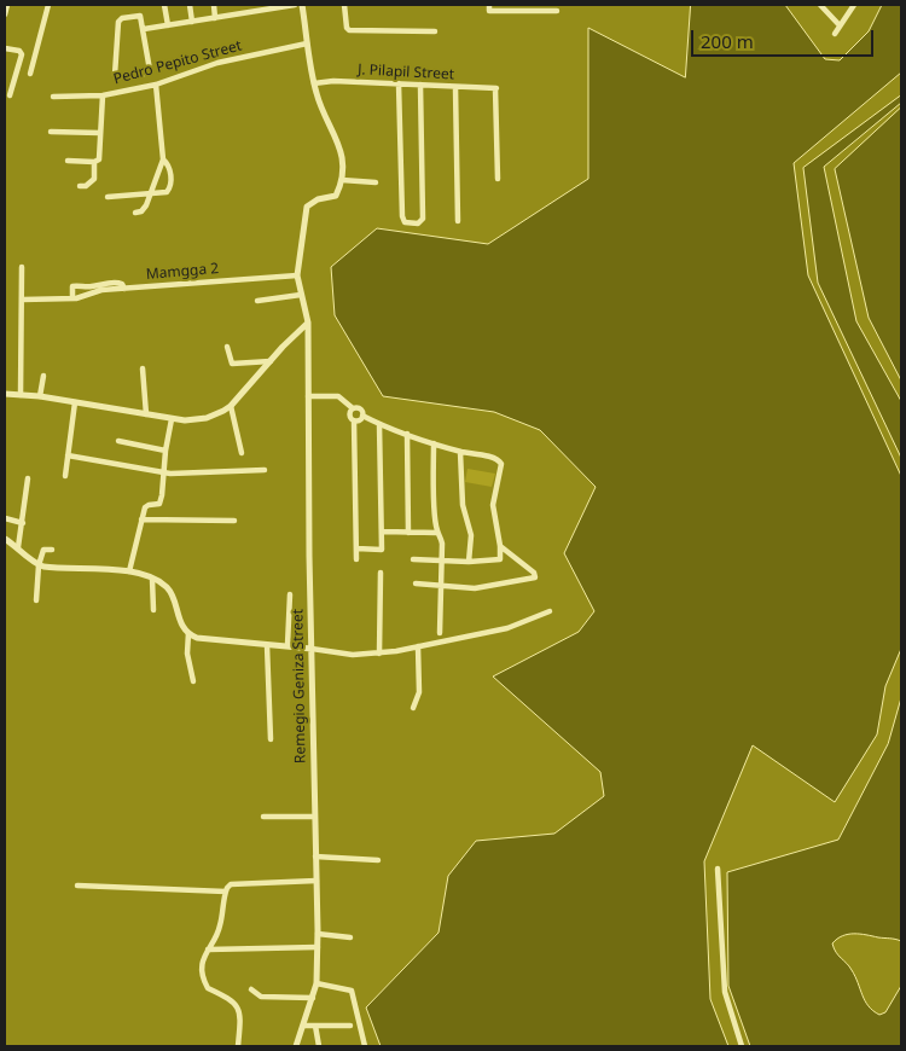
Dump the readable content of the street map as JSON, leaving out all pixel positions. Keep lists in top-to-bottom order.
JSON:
{
  "streets": {
    "street": [
      "Pedro Pepito Street",
      "J. Pilapil Street",
      "Mamgga 2",
      "Remegio Geniza Street"
    ]
  },
  "scale_bar": "200 m"
}
